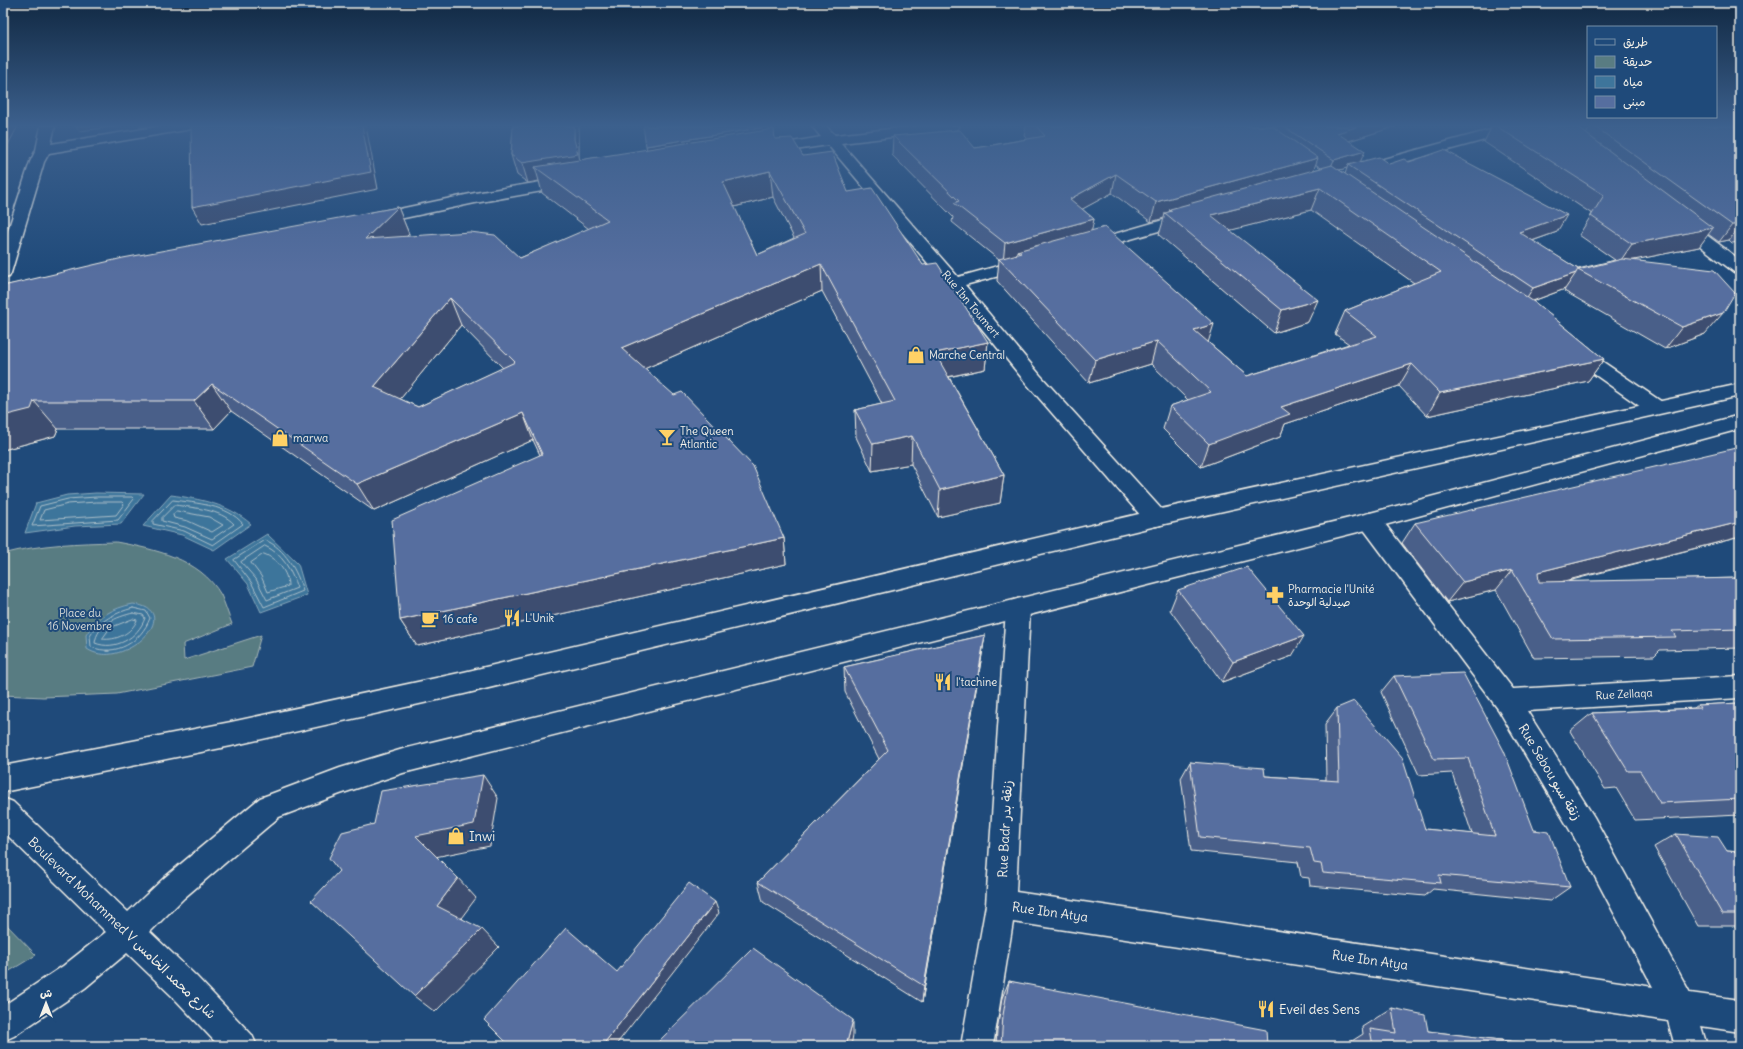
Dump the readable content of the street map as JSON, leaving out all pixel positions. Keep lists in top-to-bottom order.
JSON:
{
  "streets": {
    "street": [
      "Rue Ibn Toumert",
      "Rue Zellaqa",
      "Rue Sebou زنقة سبو",
      "Rue Badr زنقة بدر",
      "Rue Ibn Atya",
      "Boulevard Mohammed V شارع محمد الخامس"
    ]
  },
  "crossings": [
    ["Rue Zellaqa", "Rue Sebou زنقة سبو"],
    ["Rue Sebou زنقة سبو", "Rue Ibn Atya"],
    ["Rue Badr زنقة بدر", "Rue Ibn Atya"]
  ],
  "parks": ["Place du 16 Novembre"],
  "places": {
    "shop": ["Marche Central", "marwa", "Inwi"],
    "bar": ["The Queen Atlantic"],
    "pharmacy": ["Pharmacie l'Unité صيدلية الوحدة"],
    "restaurant": ["L'Unik", "l'tachine", "Eveil des Sens"],
    "cafe": ["16 cafe"]
  },
  "legend": [
    "طريق",
    "حديقة",
    "مياه",
    "مبنى"
  ],
  "north": "top"
}
